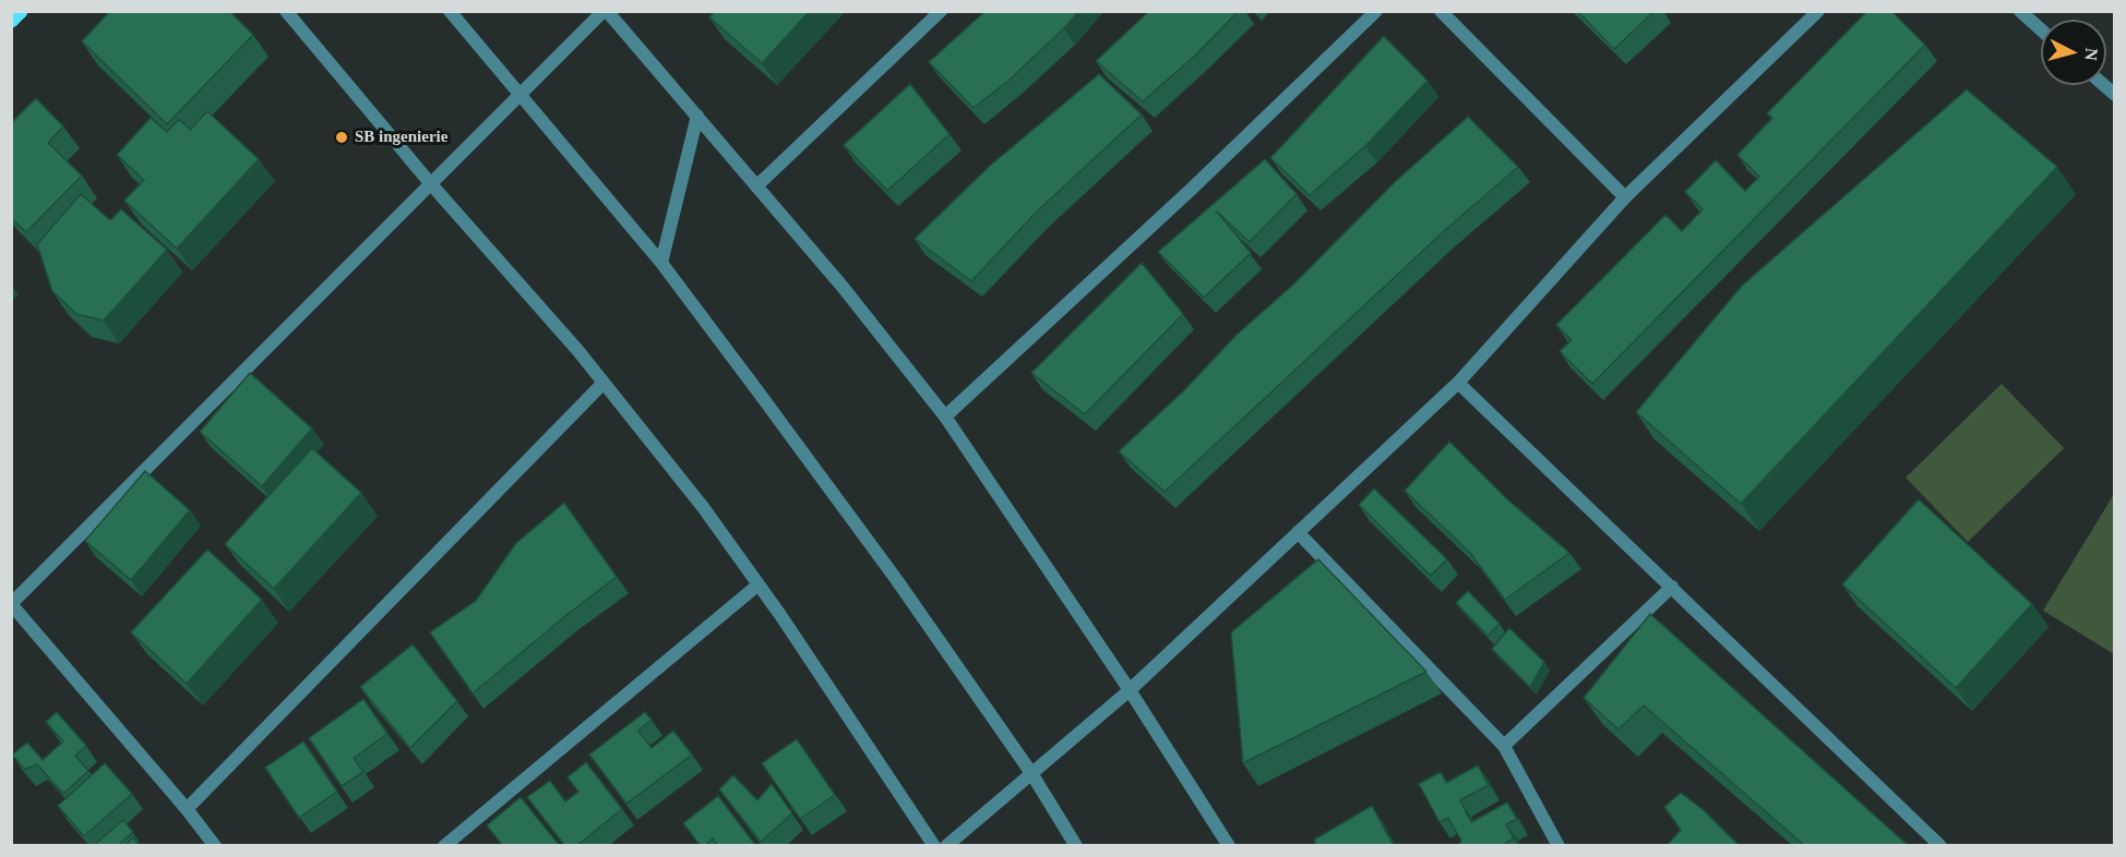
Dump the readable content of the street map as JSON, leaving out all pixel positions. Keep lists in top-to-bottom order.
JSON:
{
  "places": ["SB ingenierie"],
  "north": "right"
}
